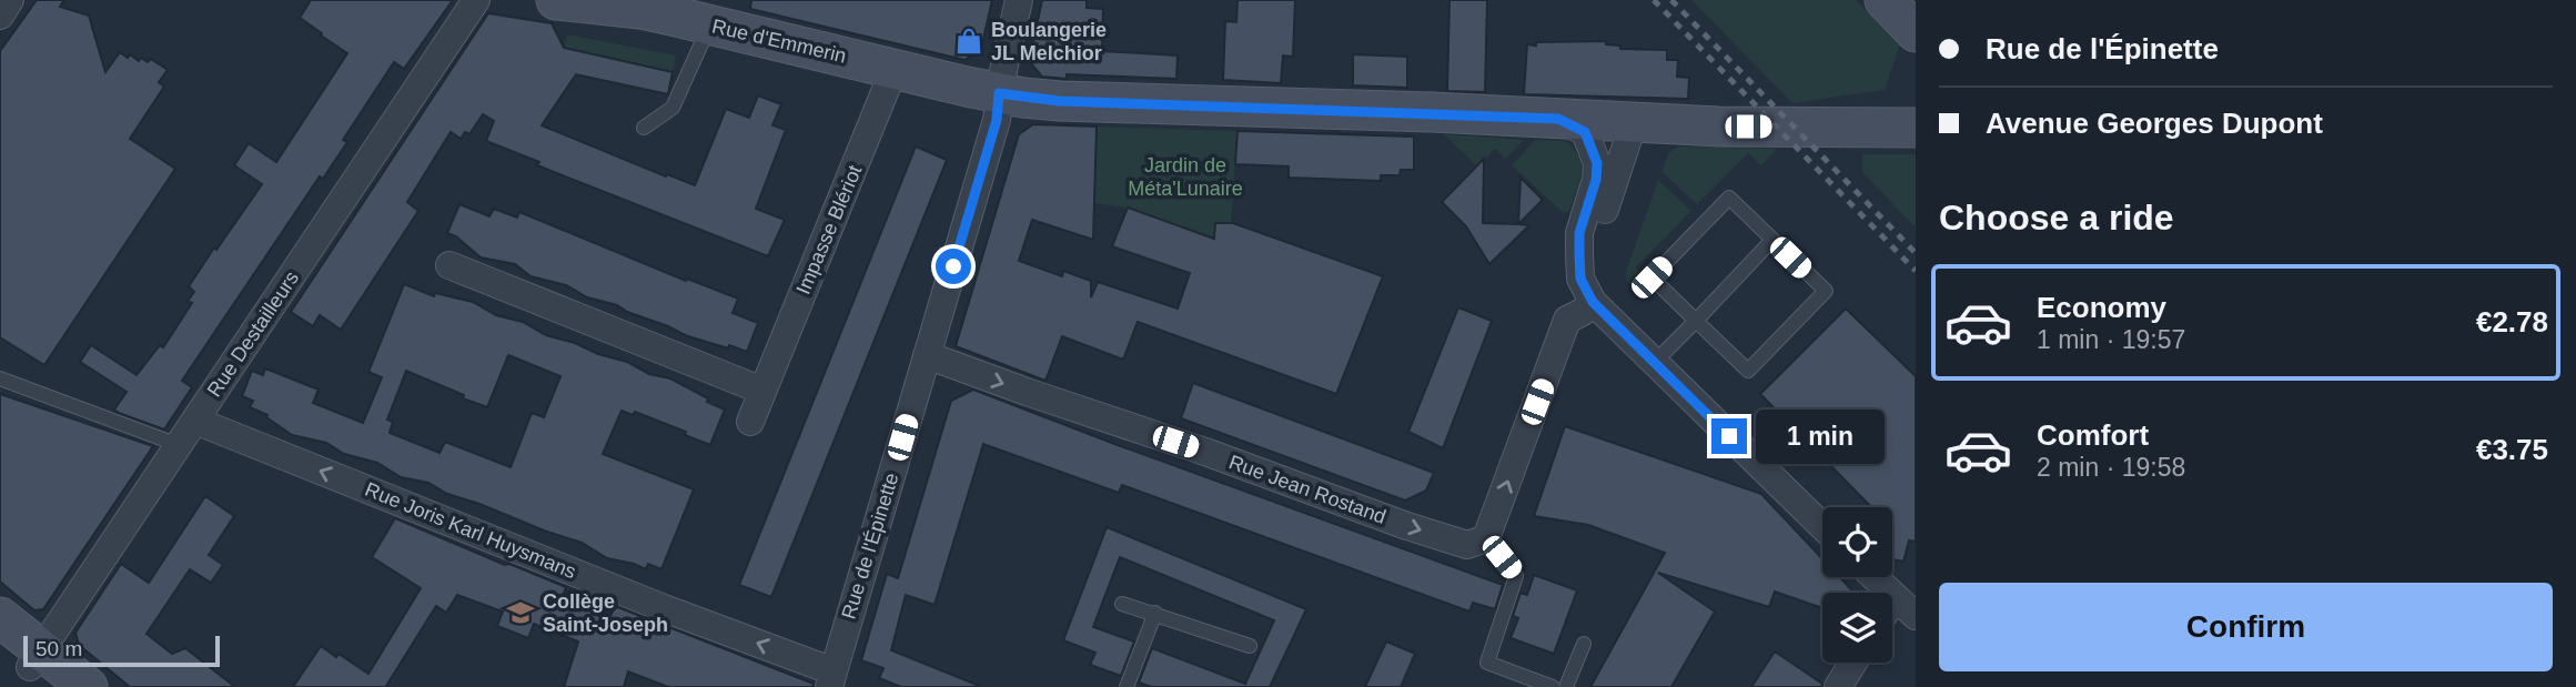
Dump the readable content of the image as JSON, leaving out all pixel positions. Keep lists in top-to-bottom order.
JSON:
{
  "streets": {
    "street": [
      "Rue d'Emmerin",
      "Impasse Blériot",
      "Rue Destailleurs",
      "Rue Jean Rostand",
      "Rue Joris Karl Huysmans",
      "Rue de l'Épinette"
    ]
  },
  "crossings": [
    ["Rue d'Emmerin", "Impasse Blériot"],
    ["Rue d'Emmerin", "Rue de l'Épinette"],
    ["Rue Destailleurs", "Rue Joris Karl Huysmans"],
    ["Rue Jean Rostand", "Rue de l'Épinette"],
    ["Rue Joris Karl Huysmans", "Rue de l'Épinette"]
  ],
  "one_way": ["Rue Jean Rostand"],
  "parks": ["Jardin de Méta'Lunaire"],
  "places": {
    "shop": ["Boulangerie JL Melchior"],
    "school or university": ["Collège Saint-Joseph"]
  },
  "scale_bar": "50 m",
  "page": {
    "banner": ["Rue de l'Épinette", "Avenue Georges Dupont"],
    "heading": "Choose a ride",
    "list": [
      {
        "name": "Economy",
        "note": "1 min · 19:57",
        "value": "€2.78"
      },
      {
        "name": "Comfort",
        "note": "2 min · 19:58",
        "value": "€3.75"
      }
    ],
    "bubble": "1 min",
    "buttons": "Confirm",
    "scale": "50 m"
  }
}
